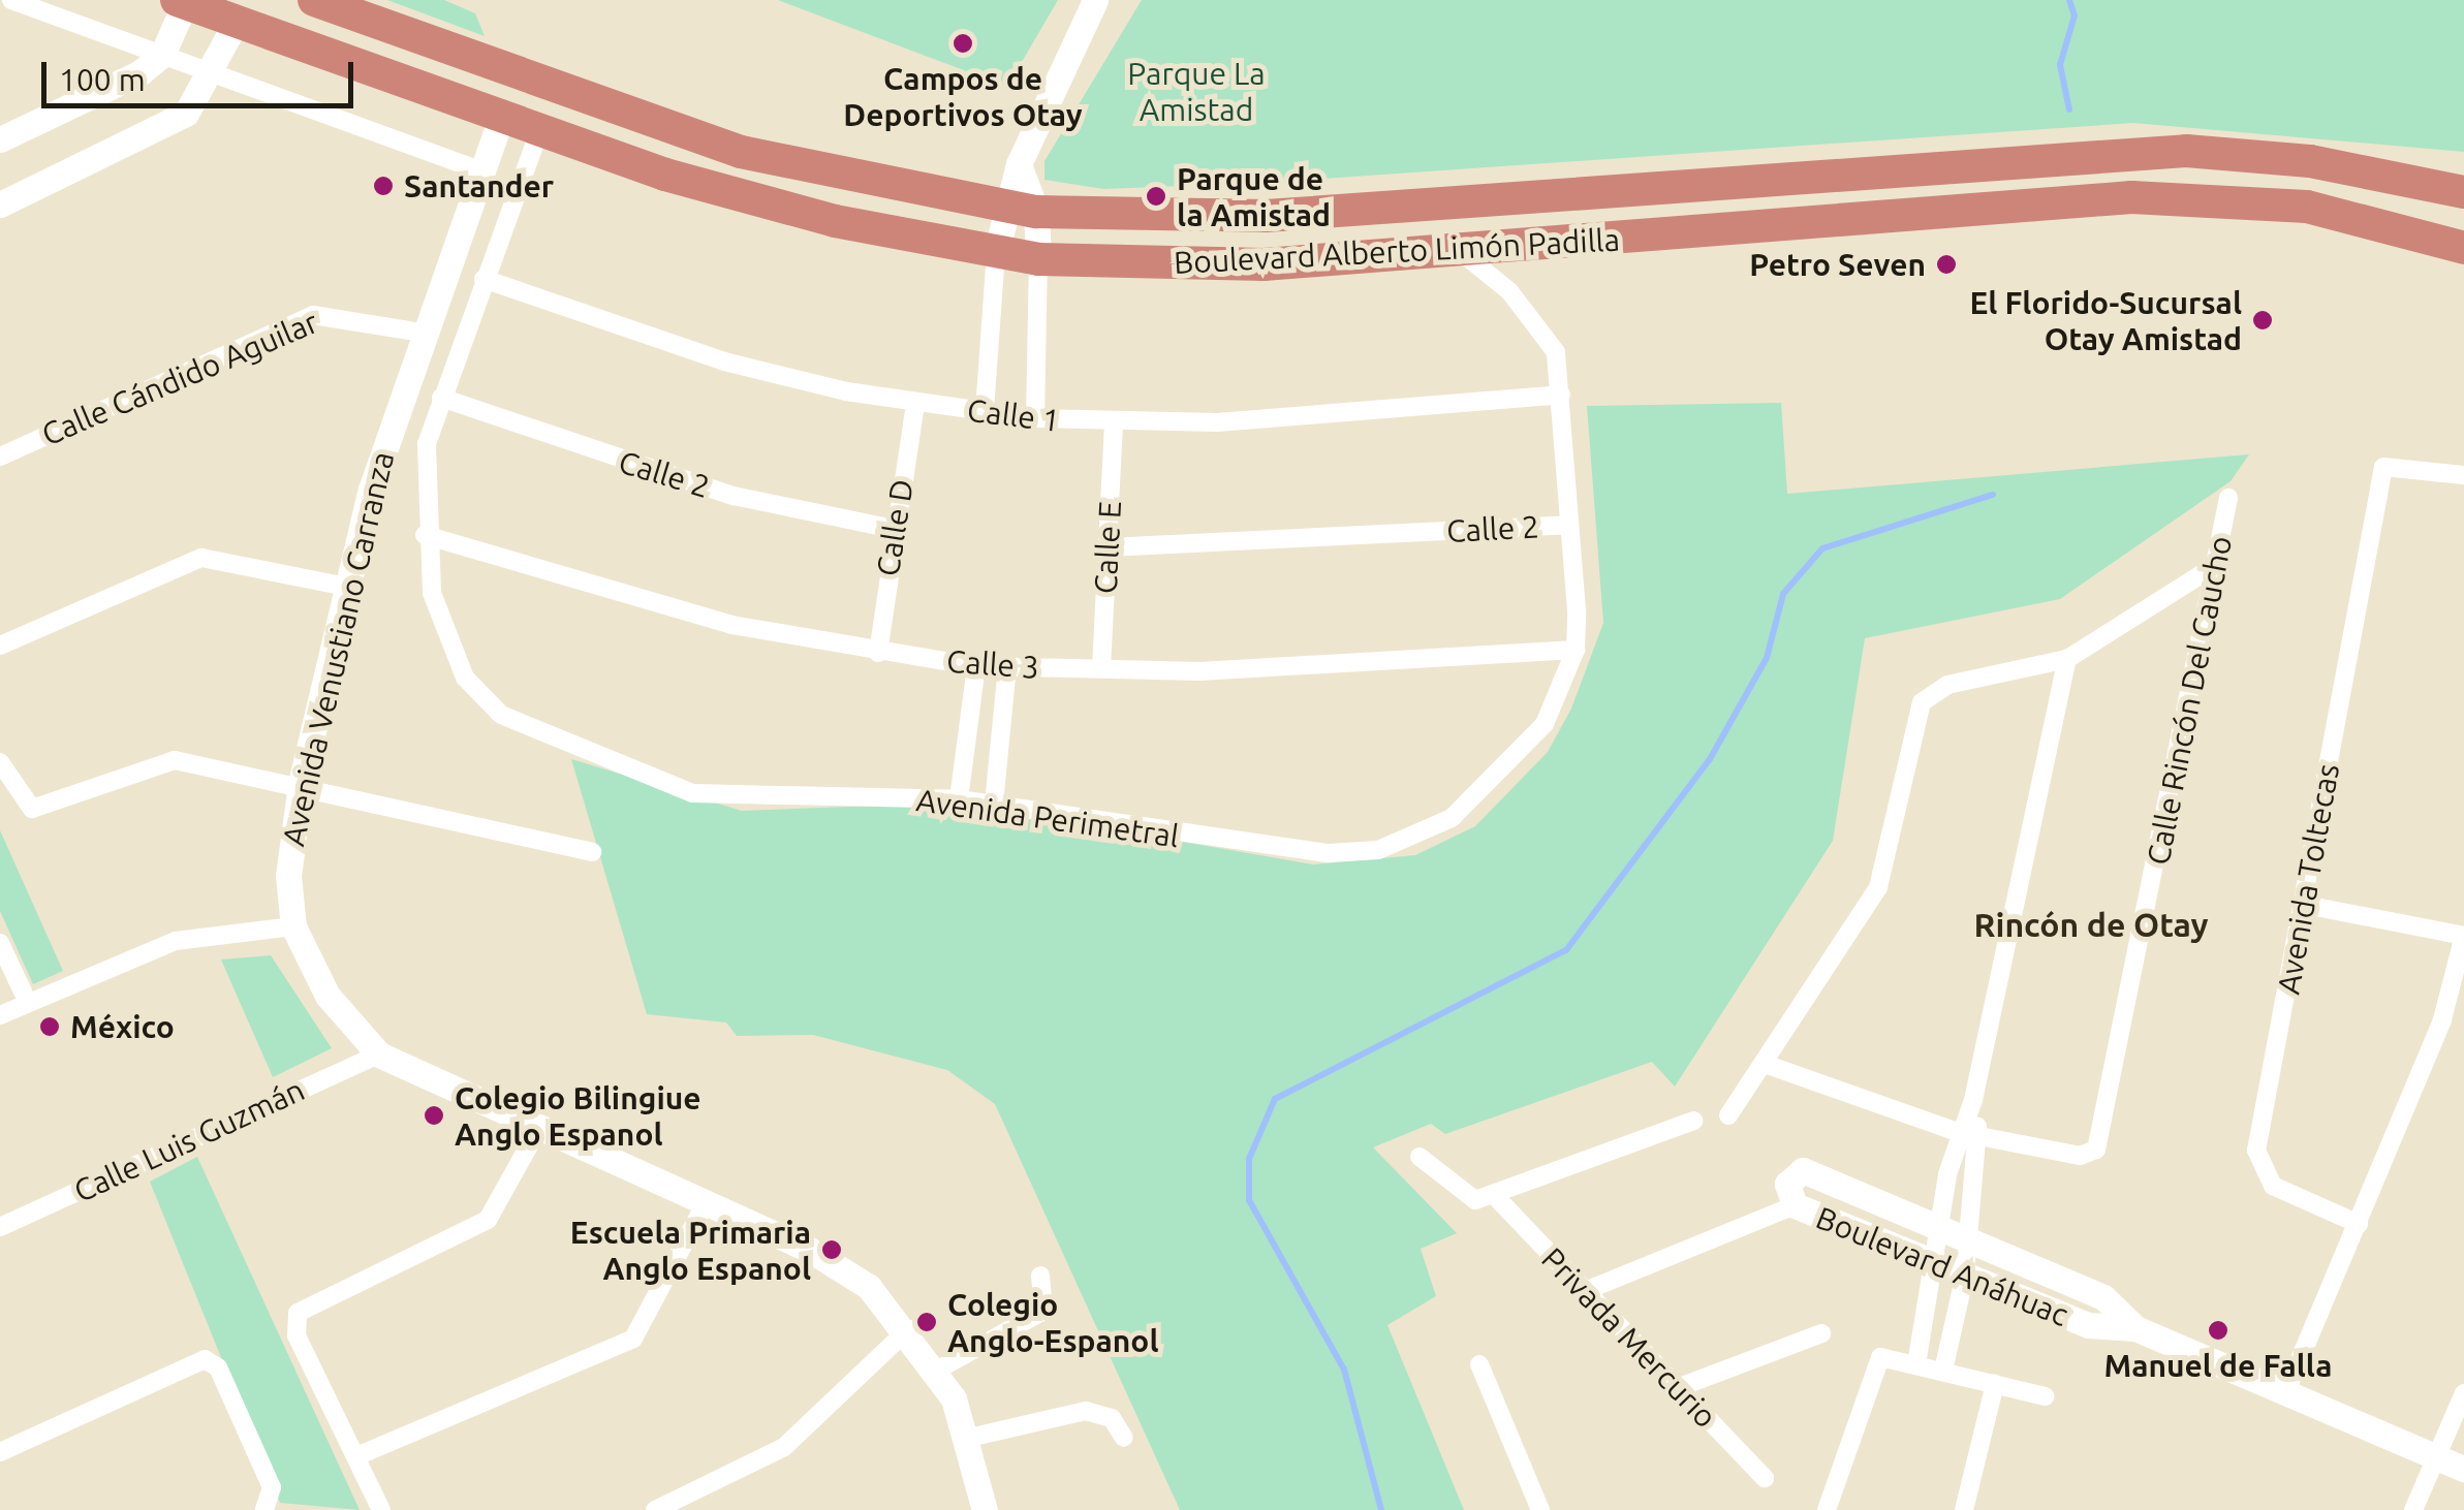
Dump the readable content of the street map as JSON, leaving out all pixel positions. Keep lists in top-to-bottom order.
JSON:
{
  "streets": {
    "highway": ["Boulevard Alberto Limón Padilla"],
    "street": [
      "Calle Cándido Aguilar",
      "Calle 1",
      "Calle 2",
      "Calle D",
      "Calle E",
      "Avenida Venustiano Carranza",
      "Calle 3",
      "Calle Rincón Del Caucho",
      "Avenida Perimetral",
      "Avenida Toltecas",
      "Calle Luis Guzmán",
      "Boulevard Anáhuac",
      "Privada Mercurio"
    ]
  },
  "crossings": [
    ["Boulevard Alberto Limón Padilla", "Avenida Venustiano Carranza"],
    ["Boulevard Alberto Limón Padilla", "Avenida Perimetral"],
    ["Calle Cándido Aguilar", "Avenida Venustiano Carranza"],
    ["Calle 1", "Calle D"],
    ["Calle 1", "Calle E"],
    ["Calle 1", "Avenida Perimetral"],
    ["Calle 2", "Calle D"],
    ["Calle 2", "Calle E"],
    ["Calle 2", "Avenida Perimetral"],
    ["Calle D", "Calle 3"],
    ["Calle E", "Calle 3"],
    ["Avenida Venustiano Carranza", "Calle Luis Guzmán"],
    ["Calle 3", "Avenida Perimetral"]
  ],
  "districts": ["Rincón de Otay"],
  "parks": ["Parque La Amistad"],
  "places": [
    "Campos de Deportivos Otay",
    "Santander",
    "Parque de la Amistad",
    "Petro Seven",
    "El Florido-Sucursal Otay Amistad",
    "México",
    "Colegio Bilingiue Anglo Espanol",
    "Escuela Primaria Anglo Espanol",
    "Colegio Anglo-Espanol",
    "Manuel de Falla"
  ],
  "scale_bar": "100 m"
}
